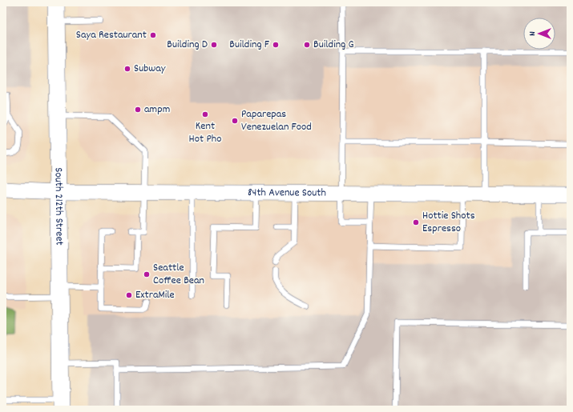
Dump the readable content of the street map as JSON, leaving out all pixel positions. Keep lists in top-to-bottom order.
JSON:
{
  "streets": {
    "main road": ["84th Avenue South", "South 212th Street"]
  },
  "crossings": [
    ["84th Avenue South", "South 212th Street"]
  ],
  "places": [
    "Saya Restaurant",
    "Building D",
    "Building F",
    "Building G",
    "Subway",
    "ampm",
    "Kent Hot Pho",
    "Paparepas Venezuelan Food",
    "Hottie Shots Espresso",
    "Seattle Coffee Bean",
    "ExtraMile"
  ],
  "north": "left"
}
